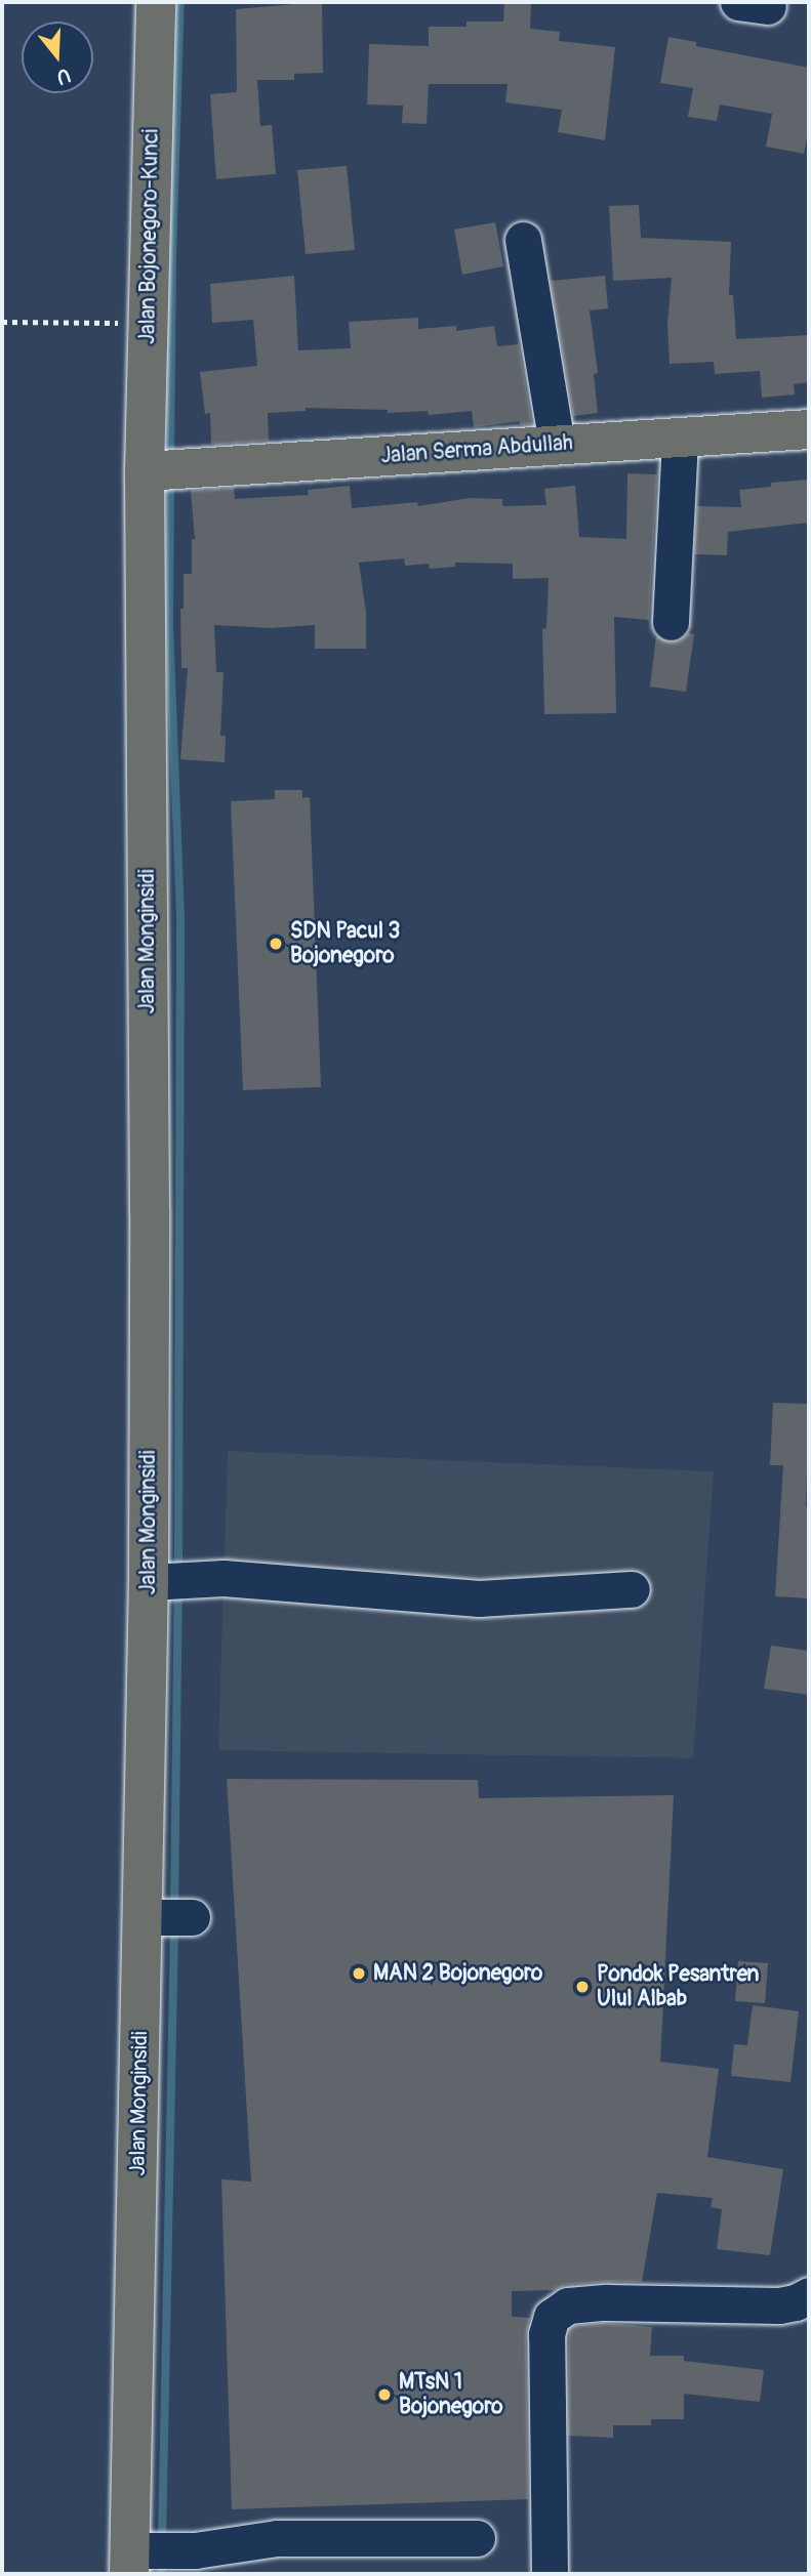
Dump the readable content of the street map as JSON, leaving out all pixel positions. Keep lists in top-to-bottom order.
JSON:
{
  "streets": {
    "main road": ["Jalan Bojonegoro-Kunci", "Jalan Serma Abdullah", "Jalan Monginsidi"]
  },
  "crossings": [
    ["Jalan Bojonegoro-Kunci", "Jalan Serma Abdullah"],
    ["Jalan Bojonegoro-Kunci", "Jalan Monginsidi"],
    ["Jalan Serma Abdullah", "Jalan Monginsidi"]
  ],
  "places": [
    "SDN Pacul 3 Bojonegoro",
    "MAN 2 Bojonegoro",
    "Pondok Pesantren Ulul Albab",
    "MTsN 1 Bojonegoro"
  ],
  "north": "bottom"
}
